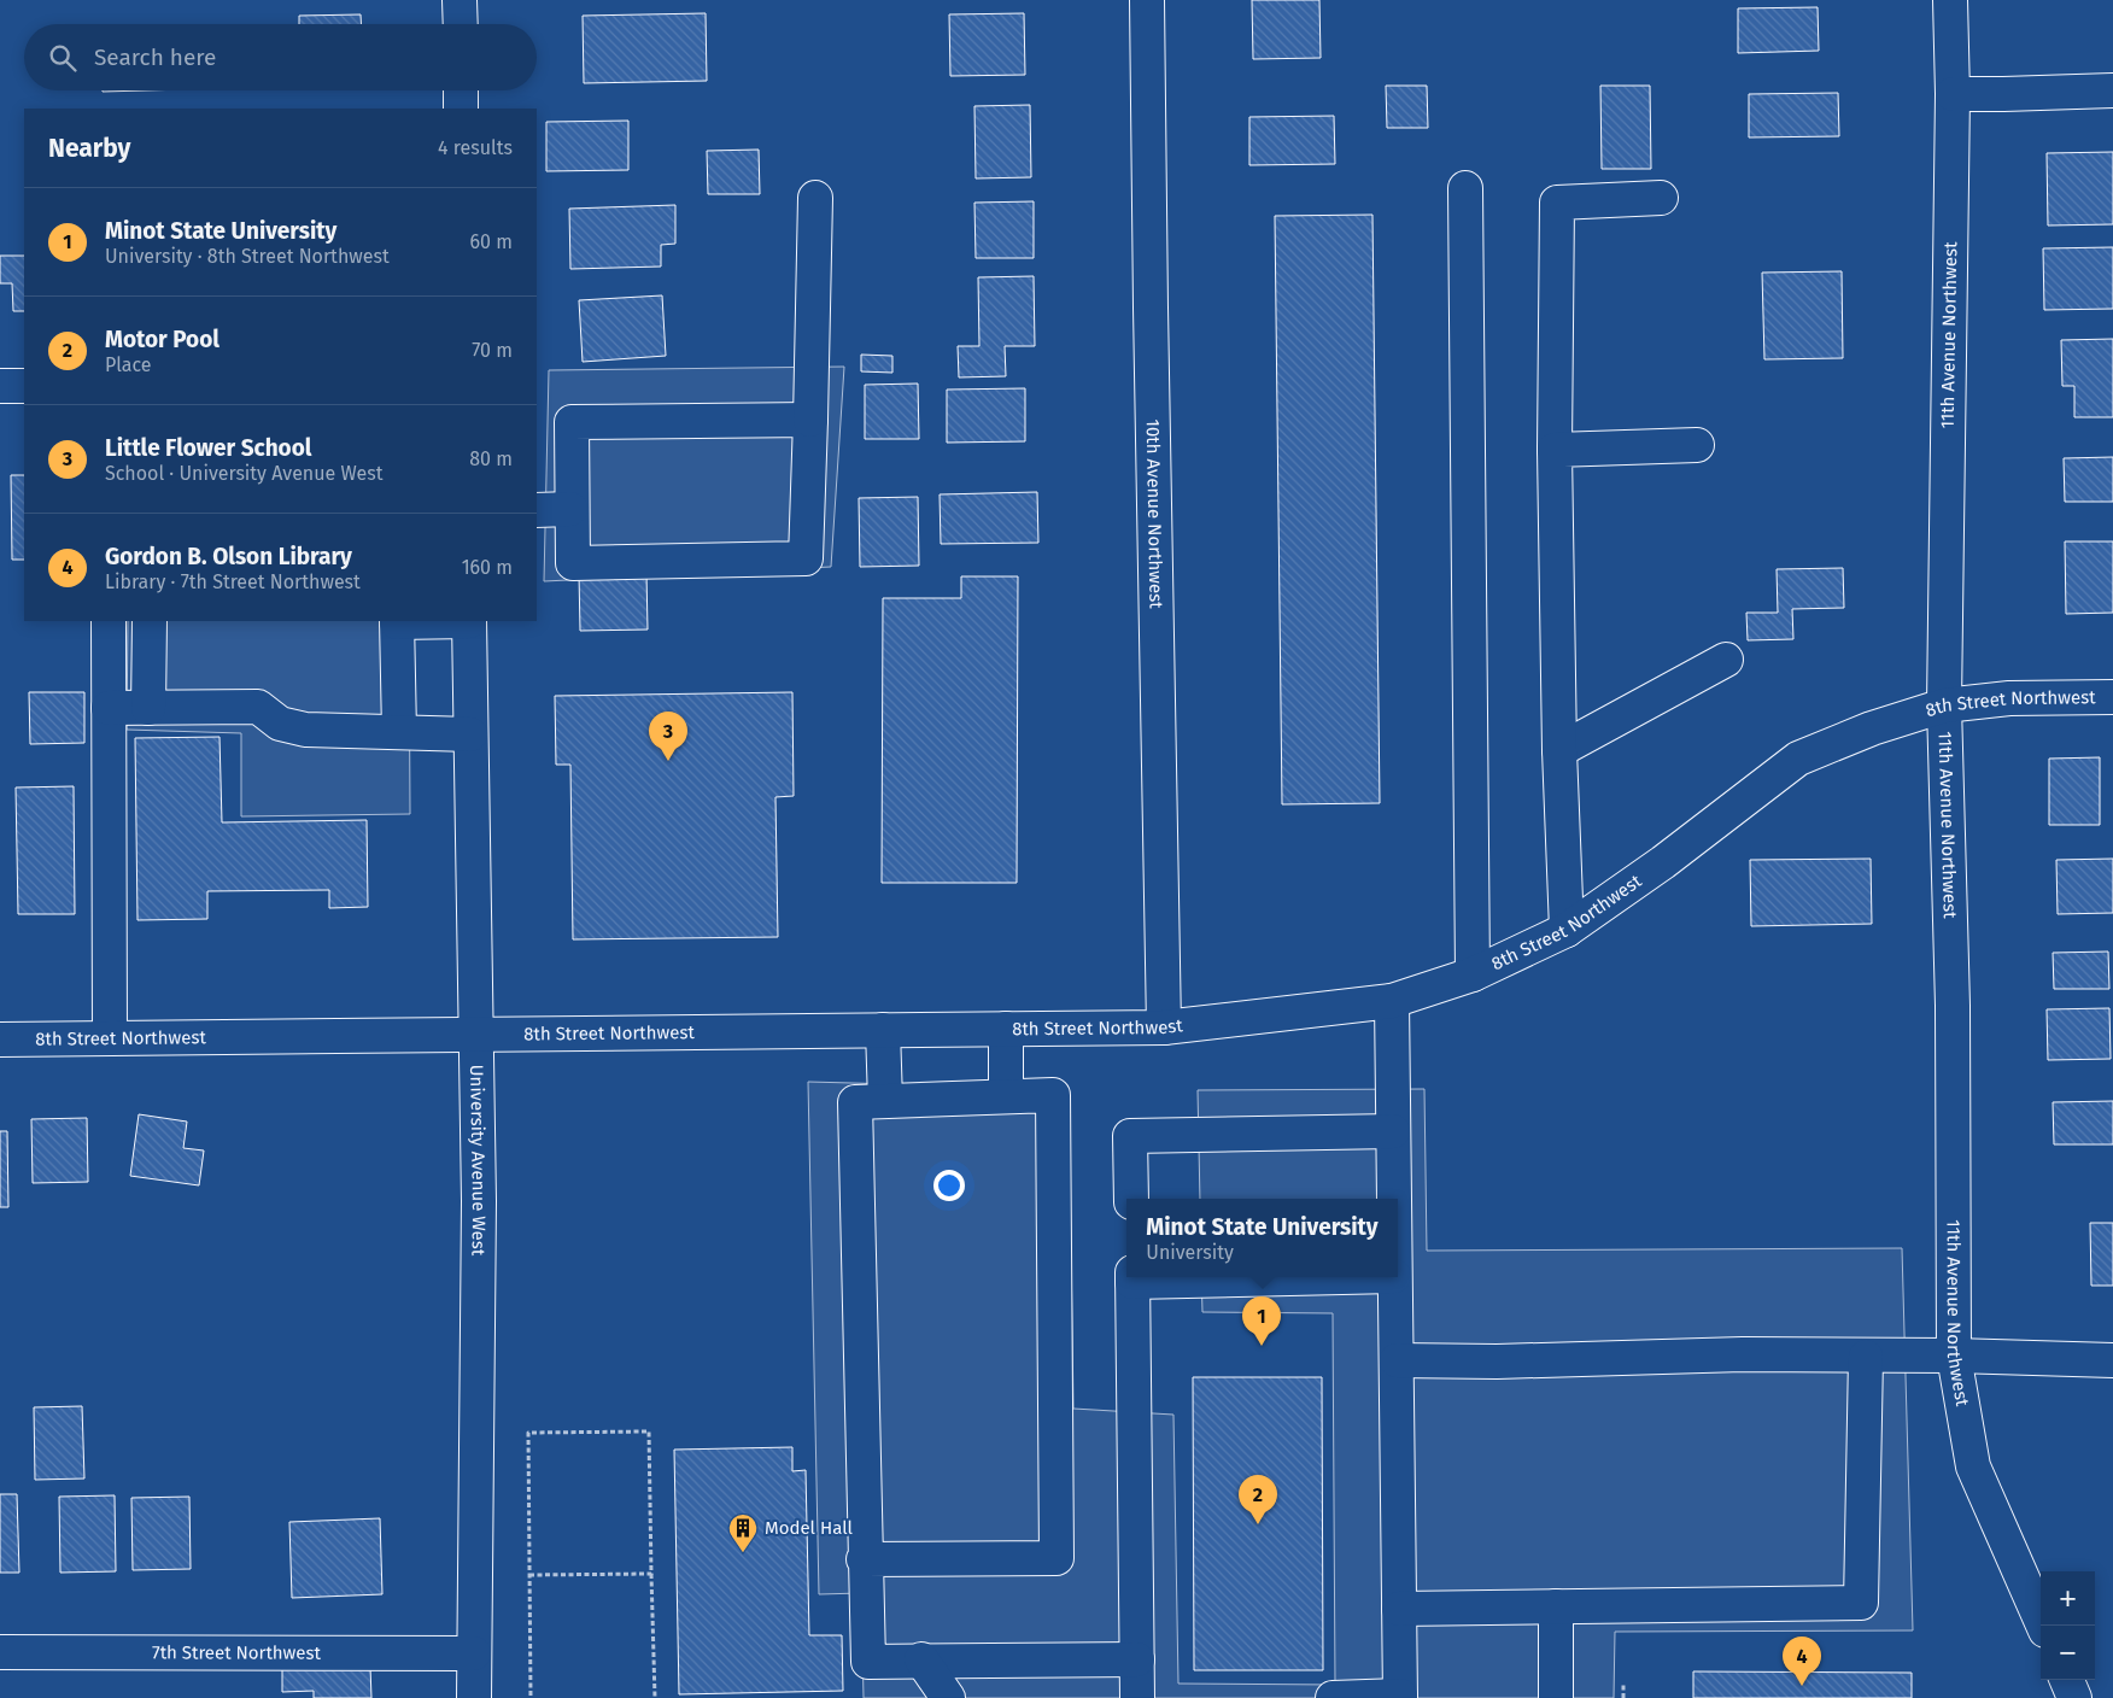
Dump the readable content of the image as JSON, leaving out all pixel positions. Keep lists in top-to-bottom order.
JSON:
{
  "streets": {
    "street": [
      "11th Avenue Northwest",
      "10th Avenue Northwest",
      "8th Street Northwest",
      "University Avenue West",
      "7th Street Northwest"
    ]
  },
  "crossings": [
    ["11th Avenue Northwest", "8th Street Northwest"],
    ["10th Avenue Northwest", "8th Street Northwest"],
    ["8th Street Northwest", "University Avenue West"],
    ["University Avenue West", "7th Street Northwest"]
  ],
  "places": {
    "building": ["Model Hall"]
  },
  "page": {
    "search": "Search here",
    "heading": ["Nearby", "4 results"],
    "list": [
      {
        "mark": "1",
        "name": "Minot State University",
        "note": "University · 8th Street Northwest",
        "value": "60 m"
      },
      {
        "mark": "2",
        "name": "Motor Pool",
        "note": "Place",
        "value": "70 m"
      },
      {
        "mark": "3",
        "name": "Little Flower School",
        "note": "School · University Avenue West",
        "value": "80 m"
      },
      {
        "mark": "4",
        "name": "Gordon B. Olson Library",
        "note": "Library · 7th Street Northwest",
        "value": "160 m"
      }
    ],
    "pins": [
      "3",
      "1",
      "2",
      "4"
    ],
    "popup": ["Minot State University", "University"],
    "map_buttons": ["+", "−"]
  }
}
